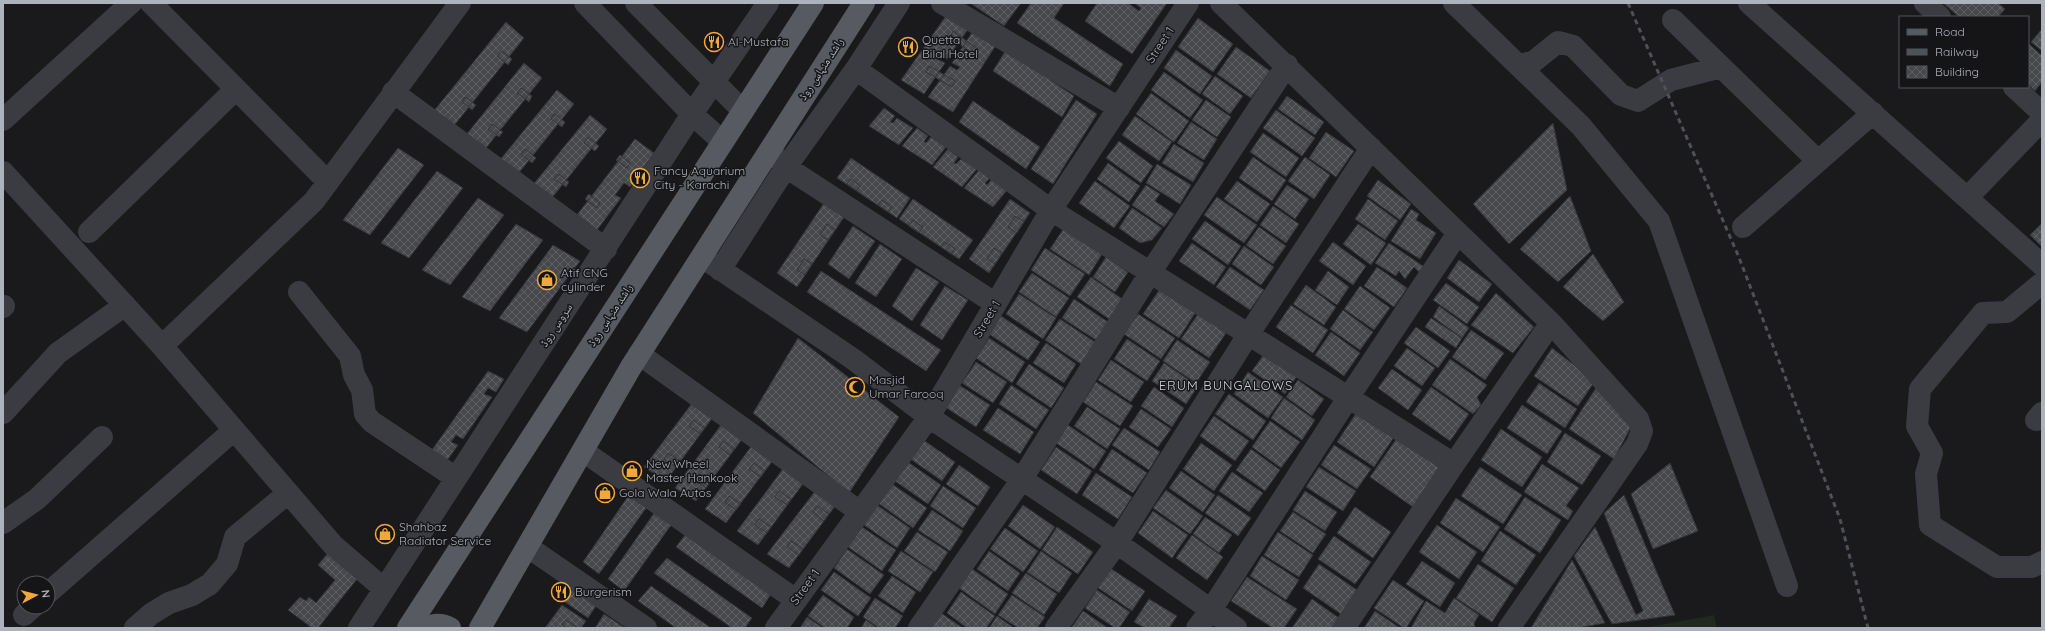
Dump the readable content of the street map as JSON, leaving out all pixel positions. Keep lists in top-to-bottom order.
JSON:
{
  "streets": {
    "main road": ["راشد منہاس روڈ"],
    "street": ["Street 1", "سروس روڈ"]
  },
  "districts": ["ERUM BUNGALOWS"],
  "places": {
    "restaurant": [
      "Al-Mustafa",
      "Quetta Bilal Hotel",
      "Fancy Aquarium City - Karachi",
      "Burgerism"
    ],
    "shop": [
      "Atif CNG cylinder",
      "New Wheel Master Hankook",
      "Gola Wala Autos",
      "Shahbaz Radiator Service"
    ],
    "mosque": ["Masjid Umar Farooq"]
  },
  "legend": ["Road", "Railway", "Building"],
  "north": "right"
}
